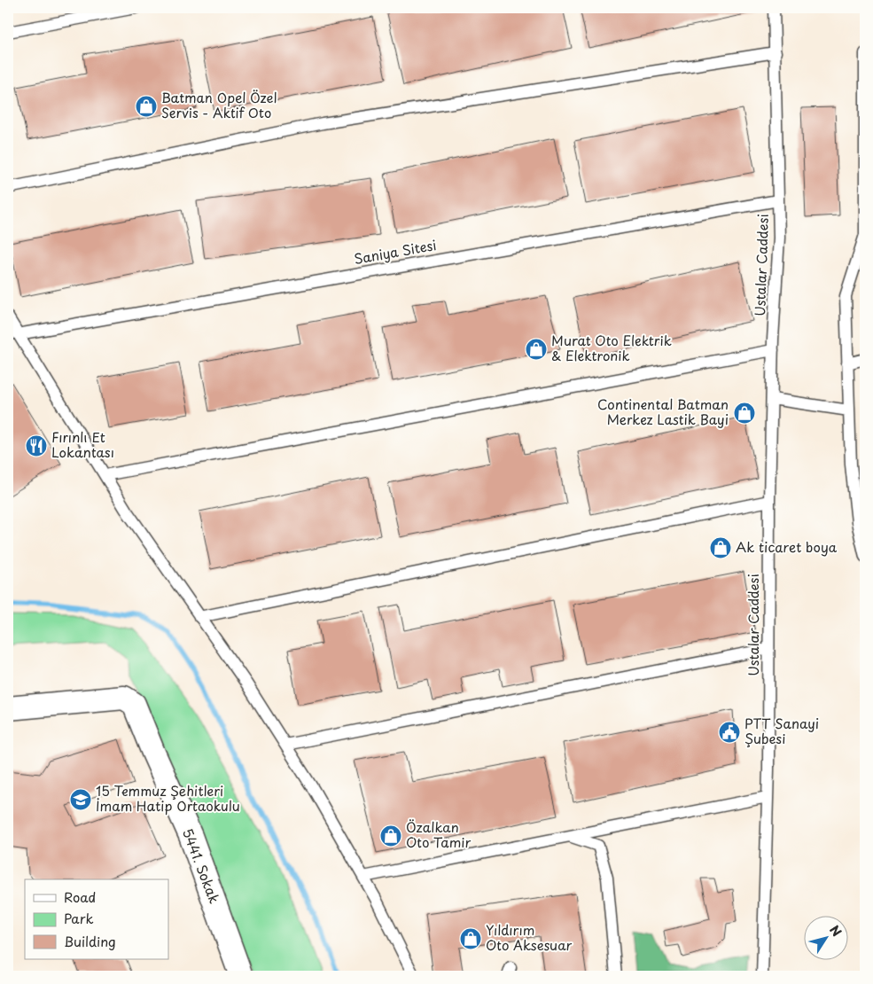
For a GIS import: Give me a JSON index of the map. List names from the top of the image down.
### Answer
{
  "streets": {
    "street": ["5441. Sokak"],
    "lane": ["Saniya Sitesi", "Ustalar Caddesi"]
  },
  "crossings": [
    ["Saniya Sitesi", "Ustalar Caddesi"]
  ],
  "places": {
    "shop": [
      "Batman Opel Özel Servis - Aktif Oto",
      "Murat Oto Elektrik & Elektronik",
      "Continental Batman Merkez Lastik Bayi",
      "Ak ticaret boya",
      "Özalkan Oto Tamir",
      "Yıldırım Oto Aksesuar"
    ],
    "restaurant": ["Fırınlı Et Lokantası"],
    "public building": ["PTT Sanayi Şubesi"],
    "school or university": ["15 Temmuz Şehitleri İmam Hatip Ortaokulu"]
  },
  "legend": ["Road", "Park", "Building"],
  "north": "top right"
}
